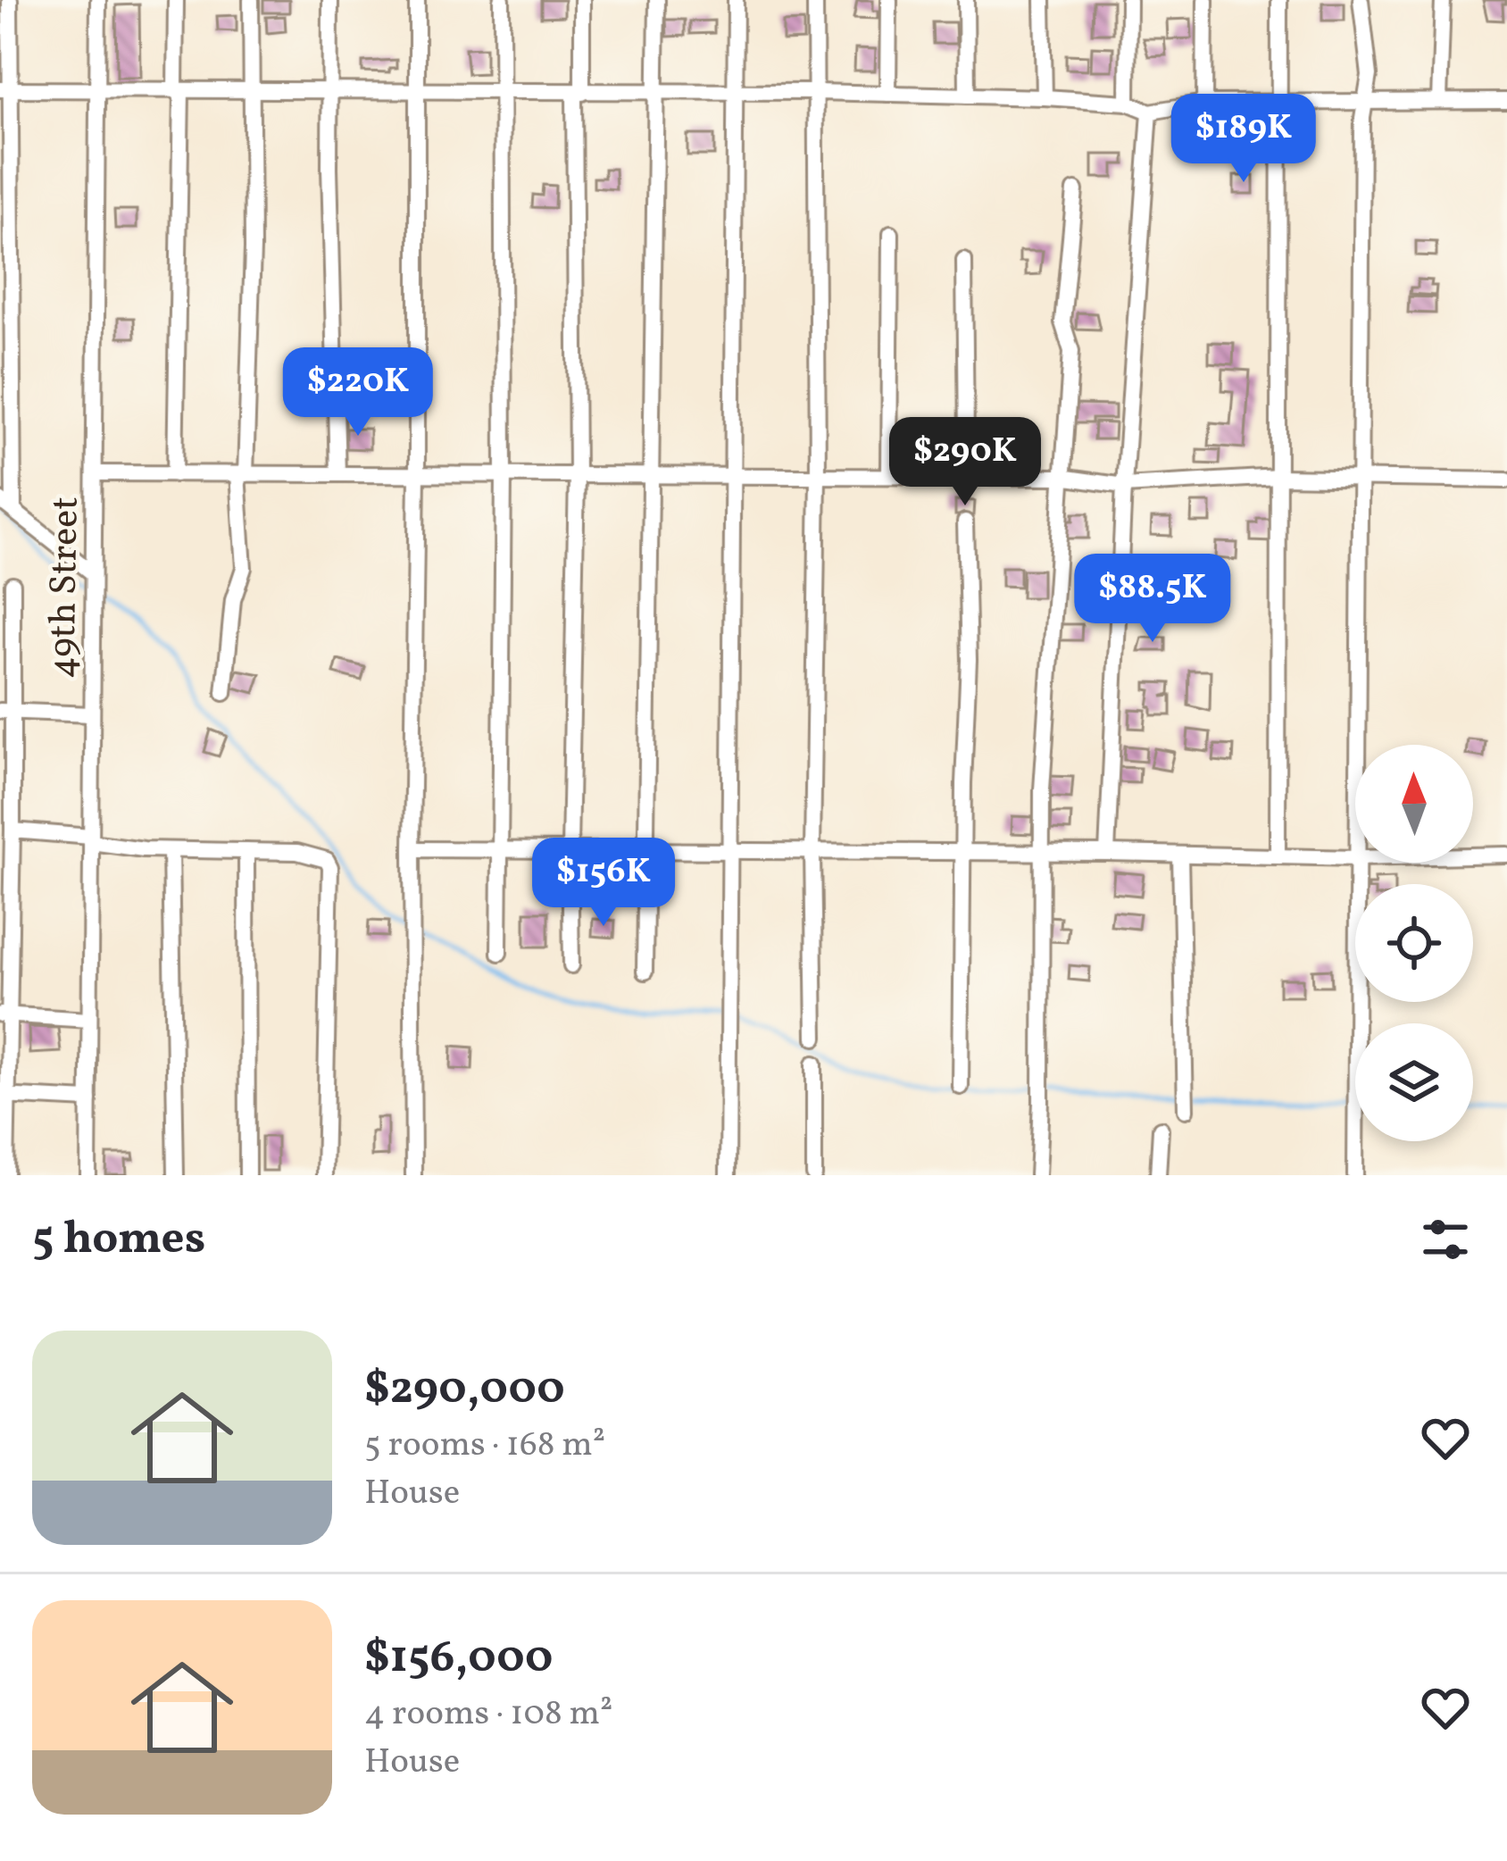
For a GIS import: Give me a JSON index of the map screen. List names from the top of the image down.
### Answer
{
  "streets": {
    "street": ["49th Street"]
  },
  "north": "top",
  "page": {
    "price": [
      "$189K",
      "$220K",
      "$290K",
      "$88.5K",
      "$156K"
    ],
    "heading": "5 homes",
    "list": [
      {
        "name": "$290,000",
        "note": "5 rooms · 168 m² · House"
      },
      {
        "name": "$156,000",
        "note": "4 rooms · 108 m² · House"
      }
    ]
  }
}
